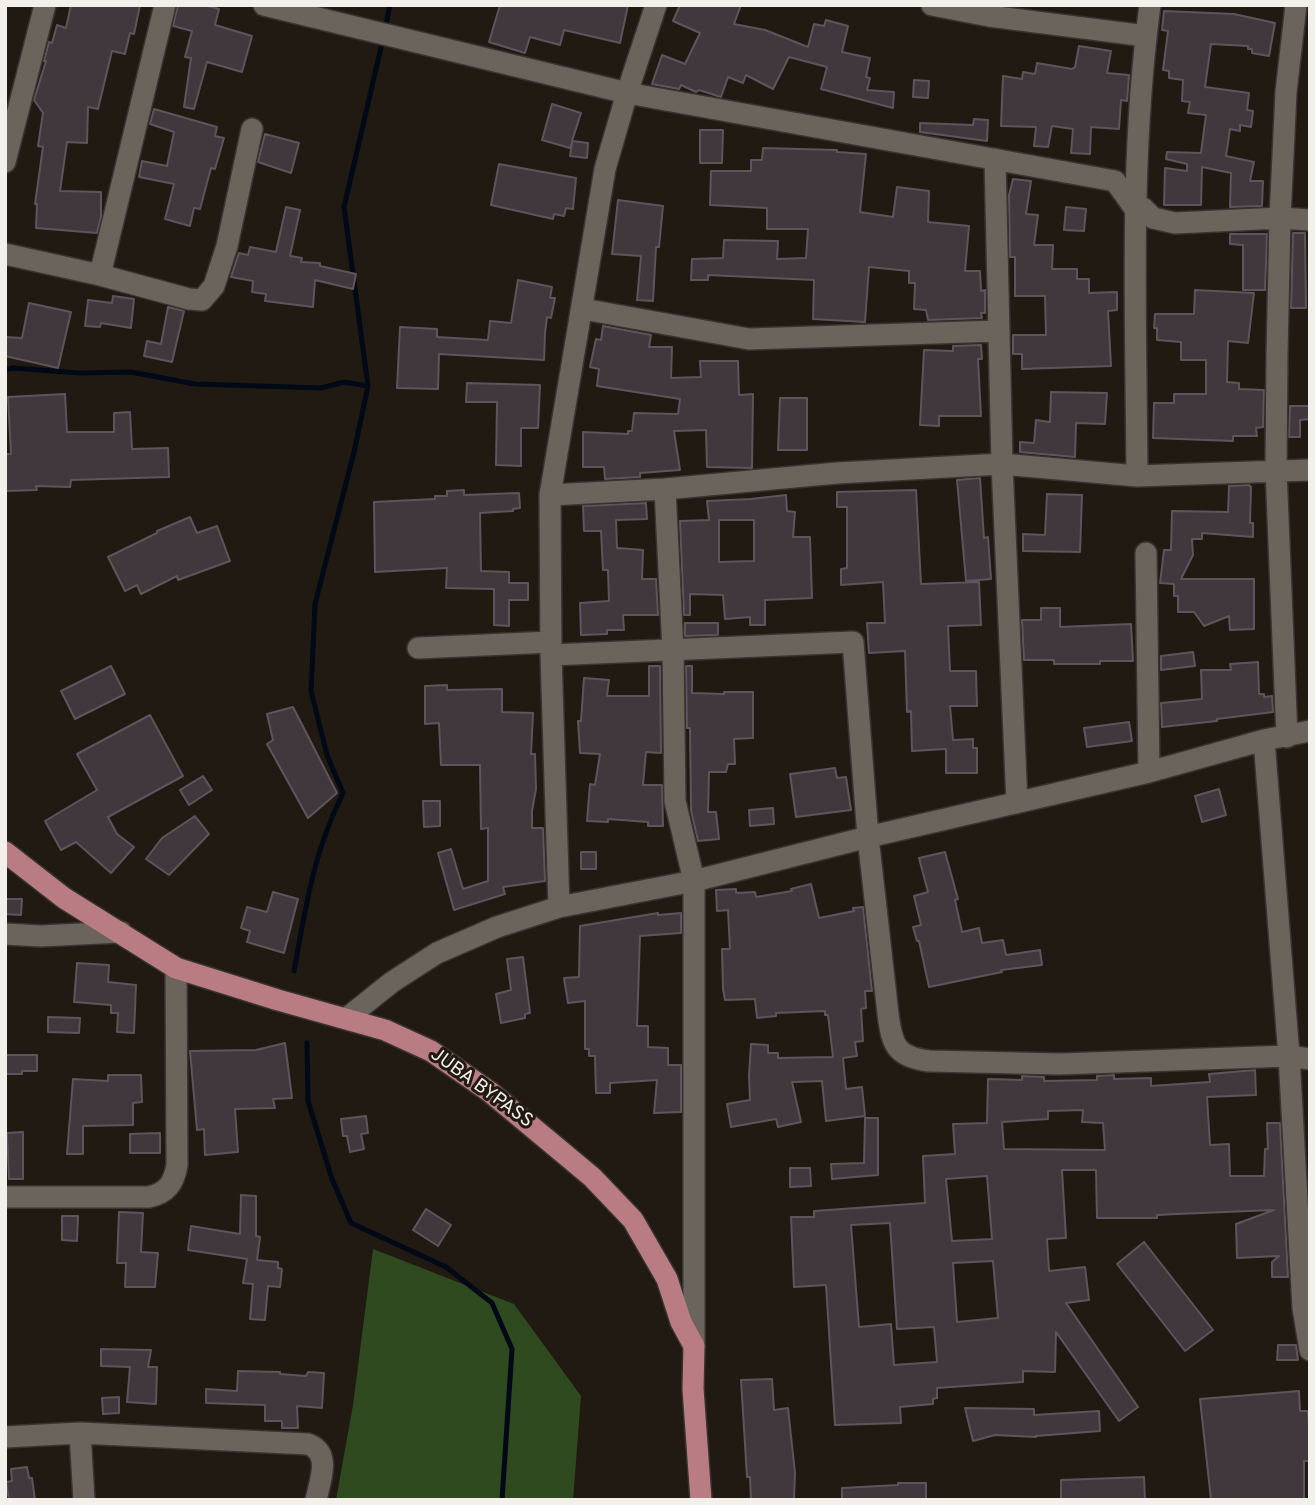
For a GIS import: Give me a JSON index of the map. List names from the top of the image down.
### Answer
{
  "streets": {
    "main road": ["JUBA BYPASS"]
  }
}
